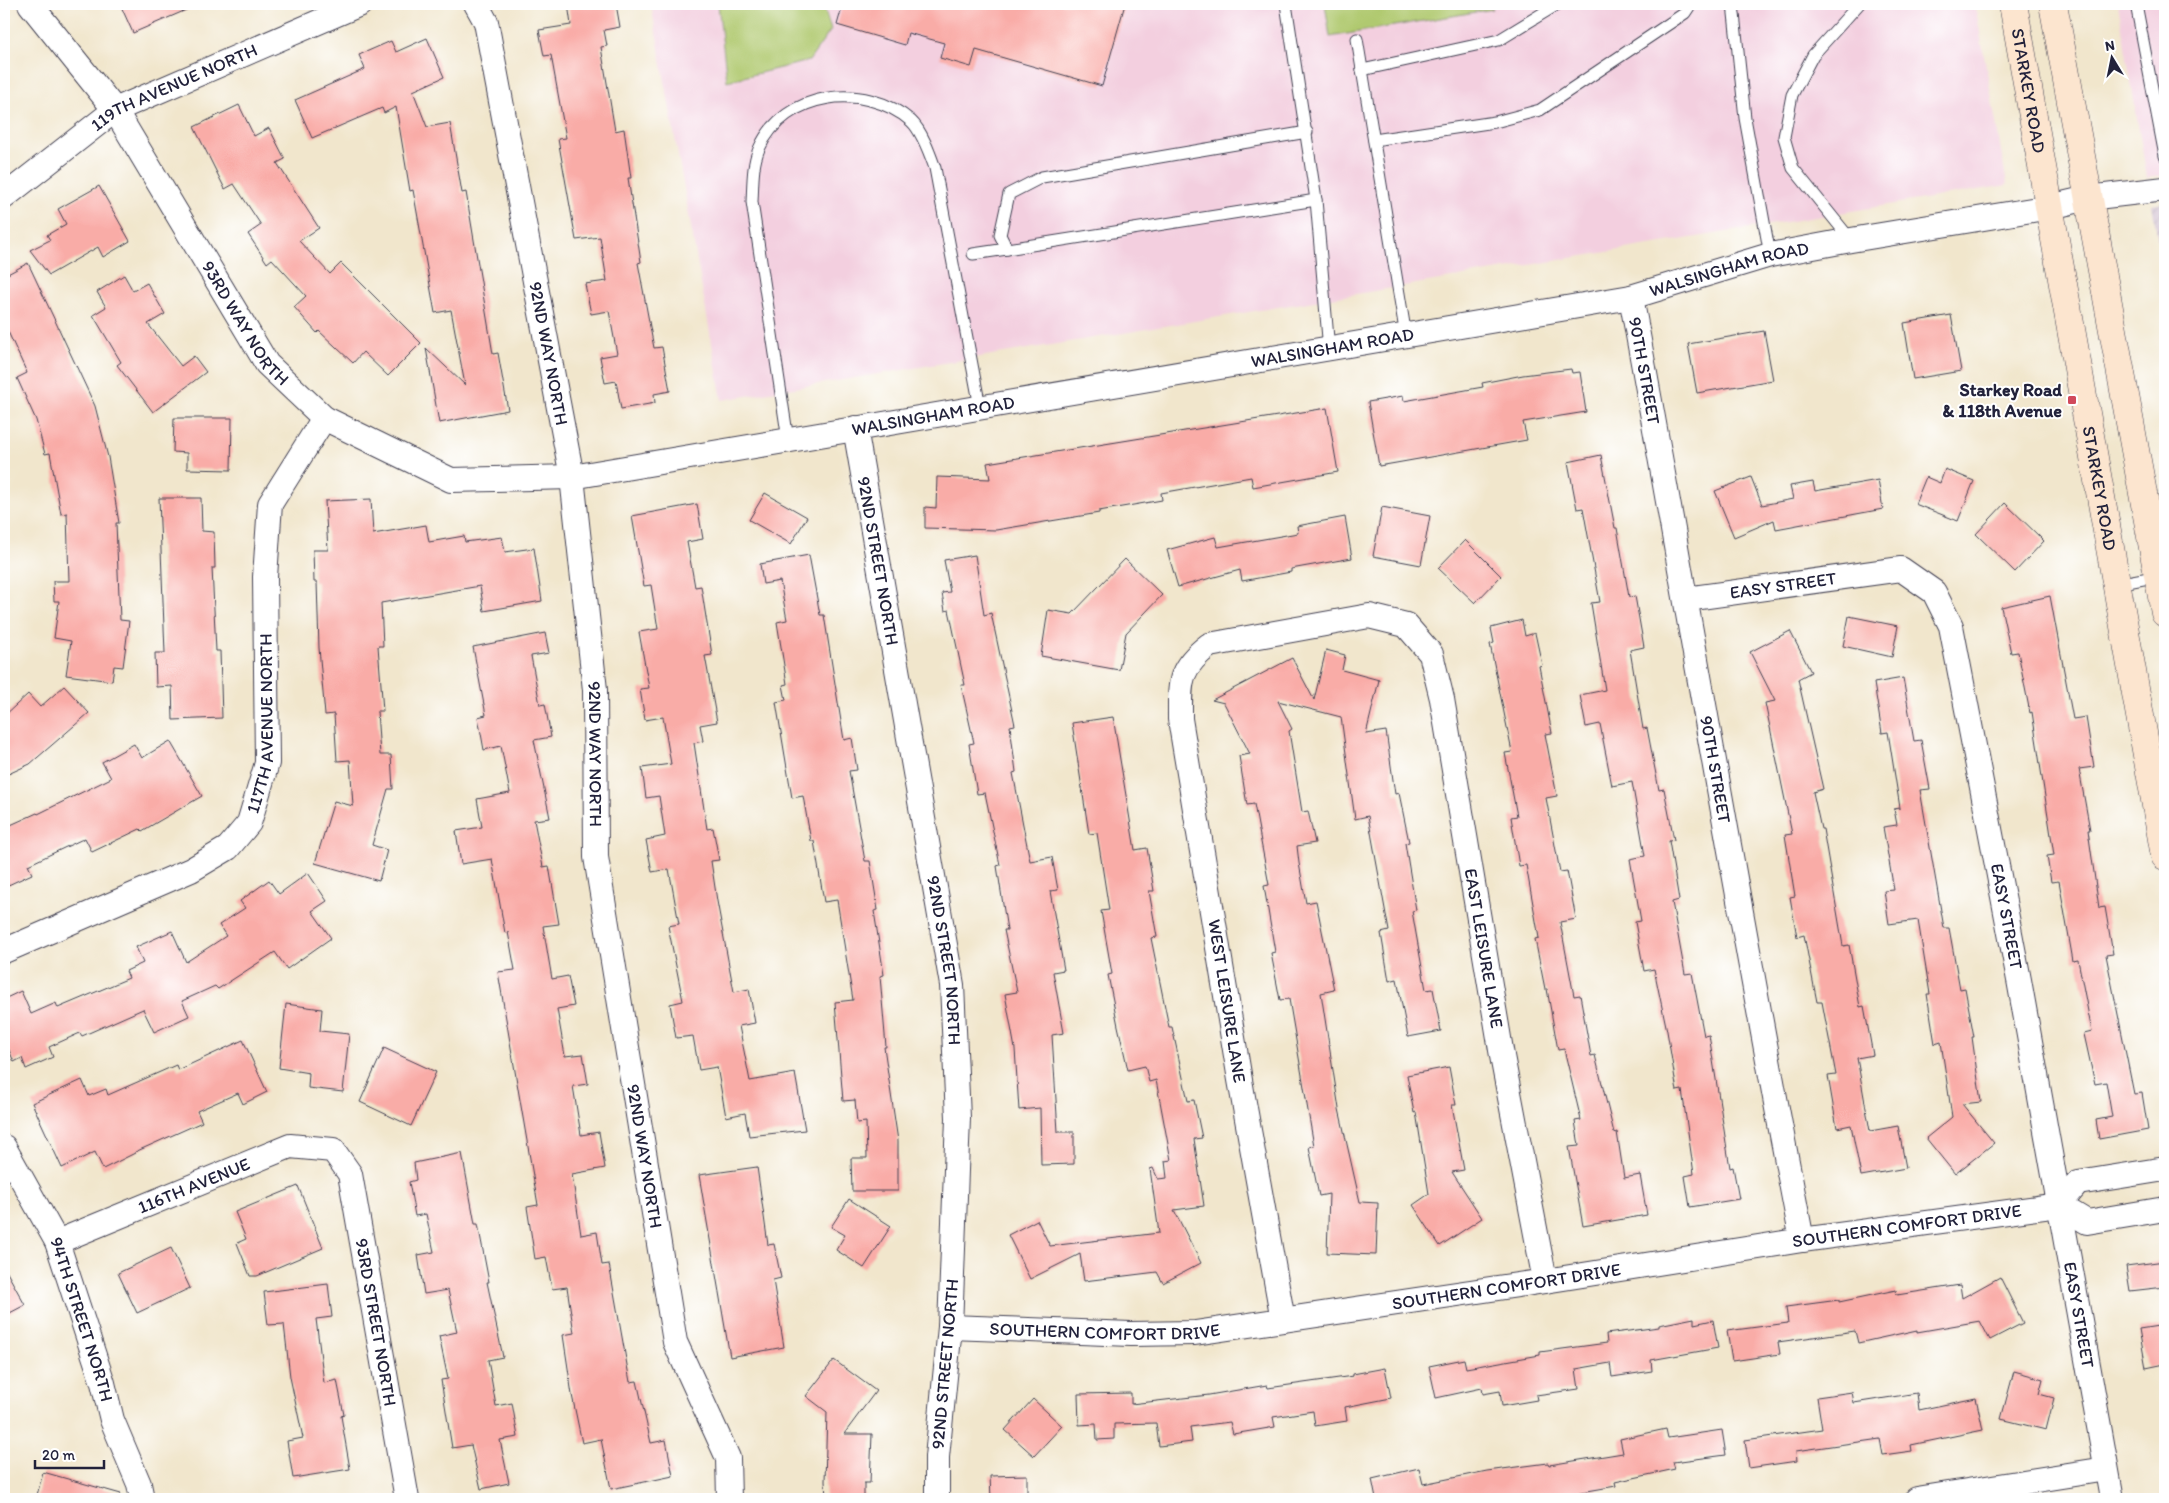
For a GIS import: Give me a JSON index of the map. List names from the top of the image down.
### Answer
{
  "streets": {
    "main road": ["STARKEY ROAD"],
    "street": [
      "119TH AVENUE NORTH",
      "WALSINGHAM ROAD",
      "93RD WAY NORTH",
      "92ND WAY NORTH",
      "90TH STREET",
      "92ND STREET NORTH",
      "EASY STREET",
      "117TH AVENUE NORTH",
      "EAST LEISURE LANE",
      "WEST LEISURE LANE",
      "116TH AVENUE",
      "SOUTHERN COMFORT DRIVE",
      "94TH STREET NORTH",
      "93RD STREET NORTH"
    ]
  },
  "crossings": [
    ["119TH AVENUE NORTH", "93RD WAY NORTH"],
    ["STARKEY ROAD", "WALSINGHAM ROAD"],
    ["WALSINGHAM ROAD", "93RD WAY NORTH"],
    ["WALSINGHAM ROAD", "92ND WAY NORTH"],
    ["WALSINGHAM ROAD", "90TH STREET"],
    ["WALSINGHAM ROAD", "92ND STREET NORTH"],
    ["93RD WAY NORTH", "92ND WAY NORTH"],
    ["93RD WAY NORTH", "117TH AVENUE NORTH"],
    ["90TH STREET", "EASY STREET"],
    ["90TH STREET", "SOUTHERN COMFORT DRIVE"],
    ["92ND STREET NORTH", "SOUTHERN COMFORT DRIVE"],
    ["EASY STREET", "SOUTHERN COMFORT DRIVE"],
    ["EAST LEISURE LANE", "WEST LEISURE LANE"],
    ["EAST LEISURE LANE", "SOUTHERN COMFORT DRIVE"],
    ["WEST LEISURE LANE", "SOUTHERN COMFORT DRIVE"],
    ["116TH AVENUE", "94TH STREET NORTH"],
    ["116TH AVENUE", "93RD STREET NORTH"]
  ],
  "places": {
    "transit": ["Starkey Road & 118th Avenue"]
  },
  "scale_bar": "20 m",
  "north": "top"
}
